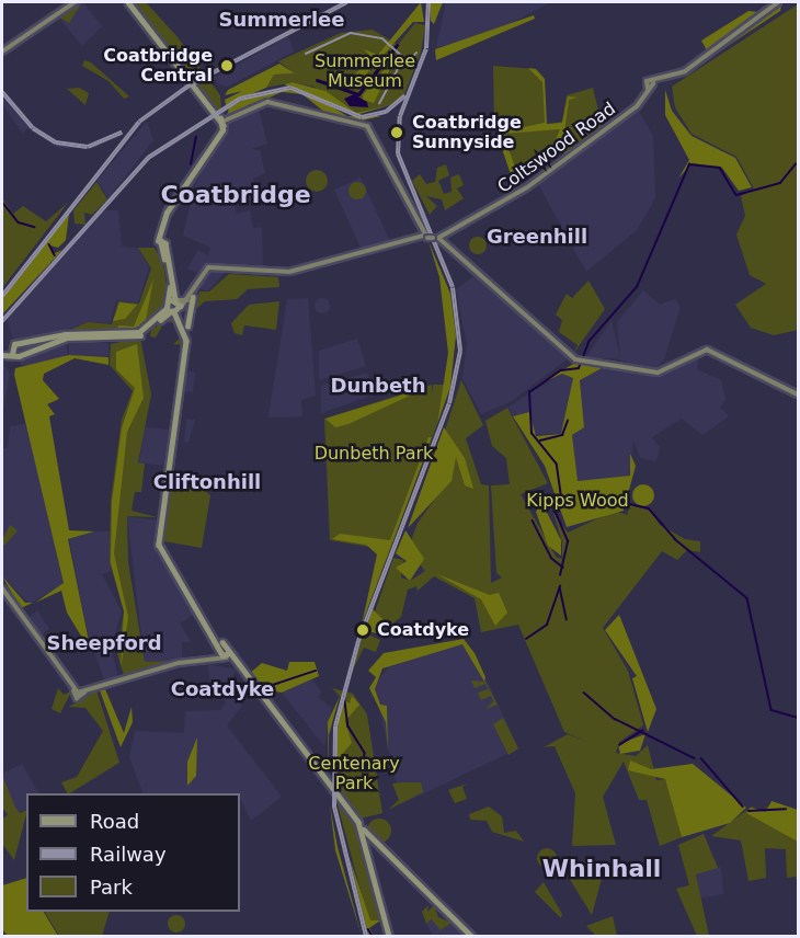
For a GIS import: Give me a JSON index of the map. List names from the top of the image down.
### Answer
{
  "streets": {
    "main road": ["Coltswood Road"]
  },
  "districts": [
    "Summerlee",
    "Coatbridge",
    "Greenhill",
    "Dunbeth",
    "Cliftonhill",
    "Sheepford",
    "Coatdyke",
    "Whinhall"
  ],
  "parks": [
    "Summerlee Museum",
    "Dunbeth Park",
    "Kipps Wood",
    "Centenary Park"
  ],
  "places": ["Coatbridge Central", "Coatbridge Sunnyside", "Coatdyke"],
  "legend": ["Road", "Railway", "Park"]
}
